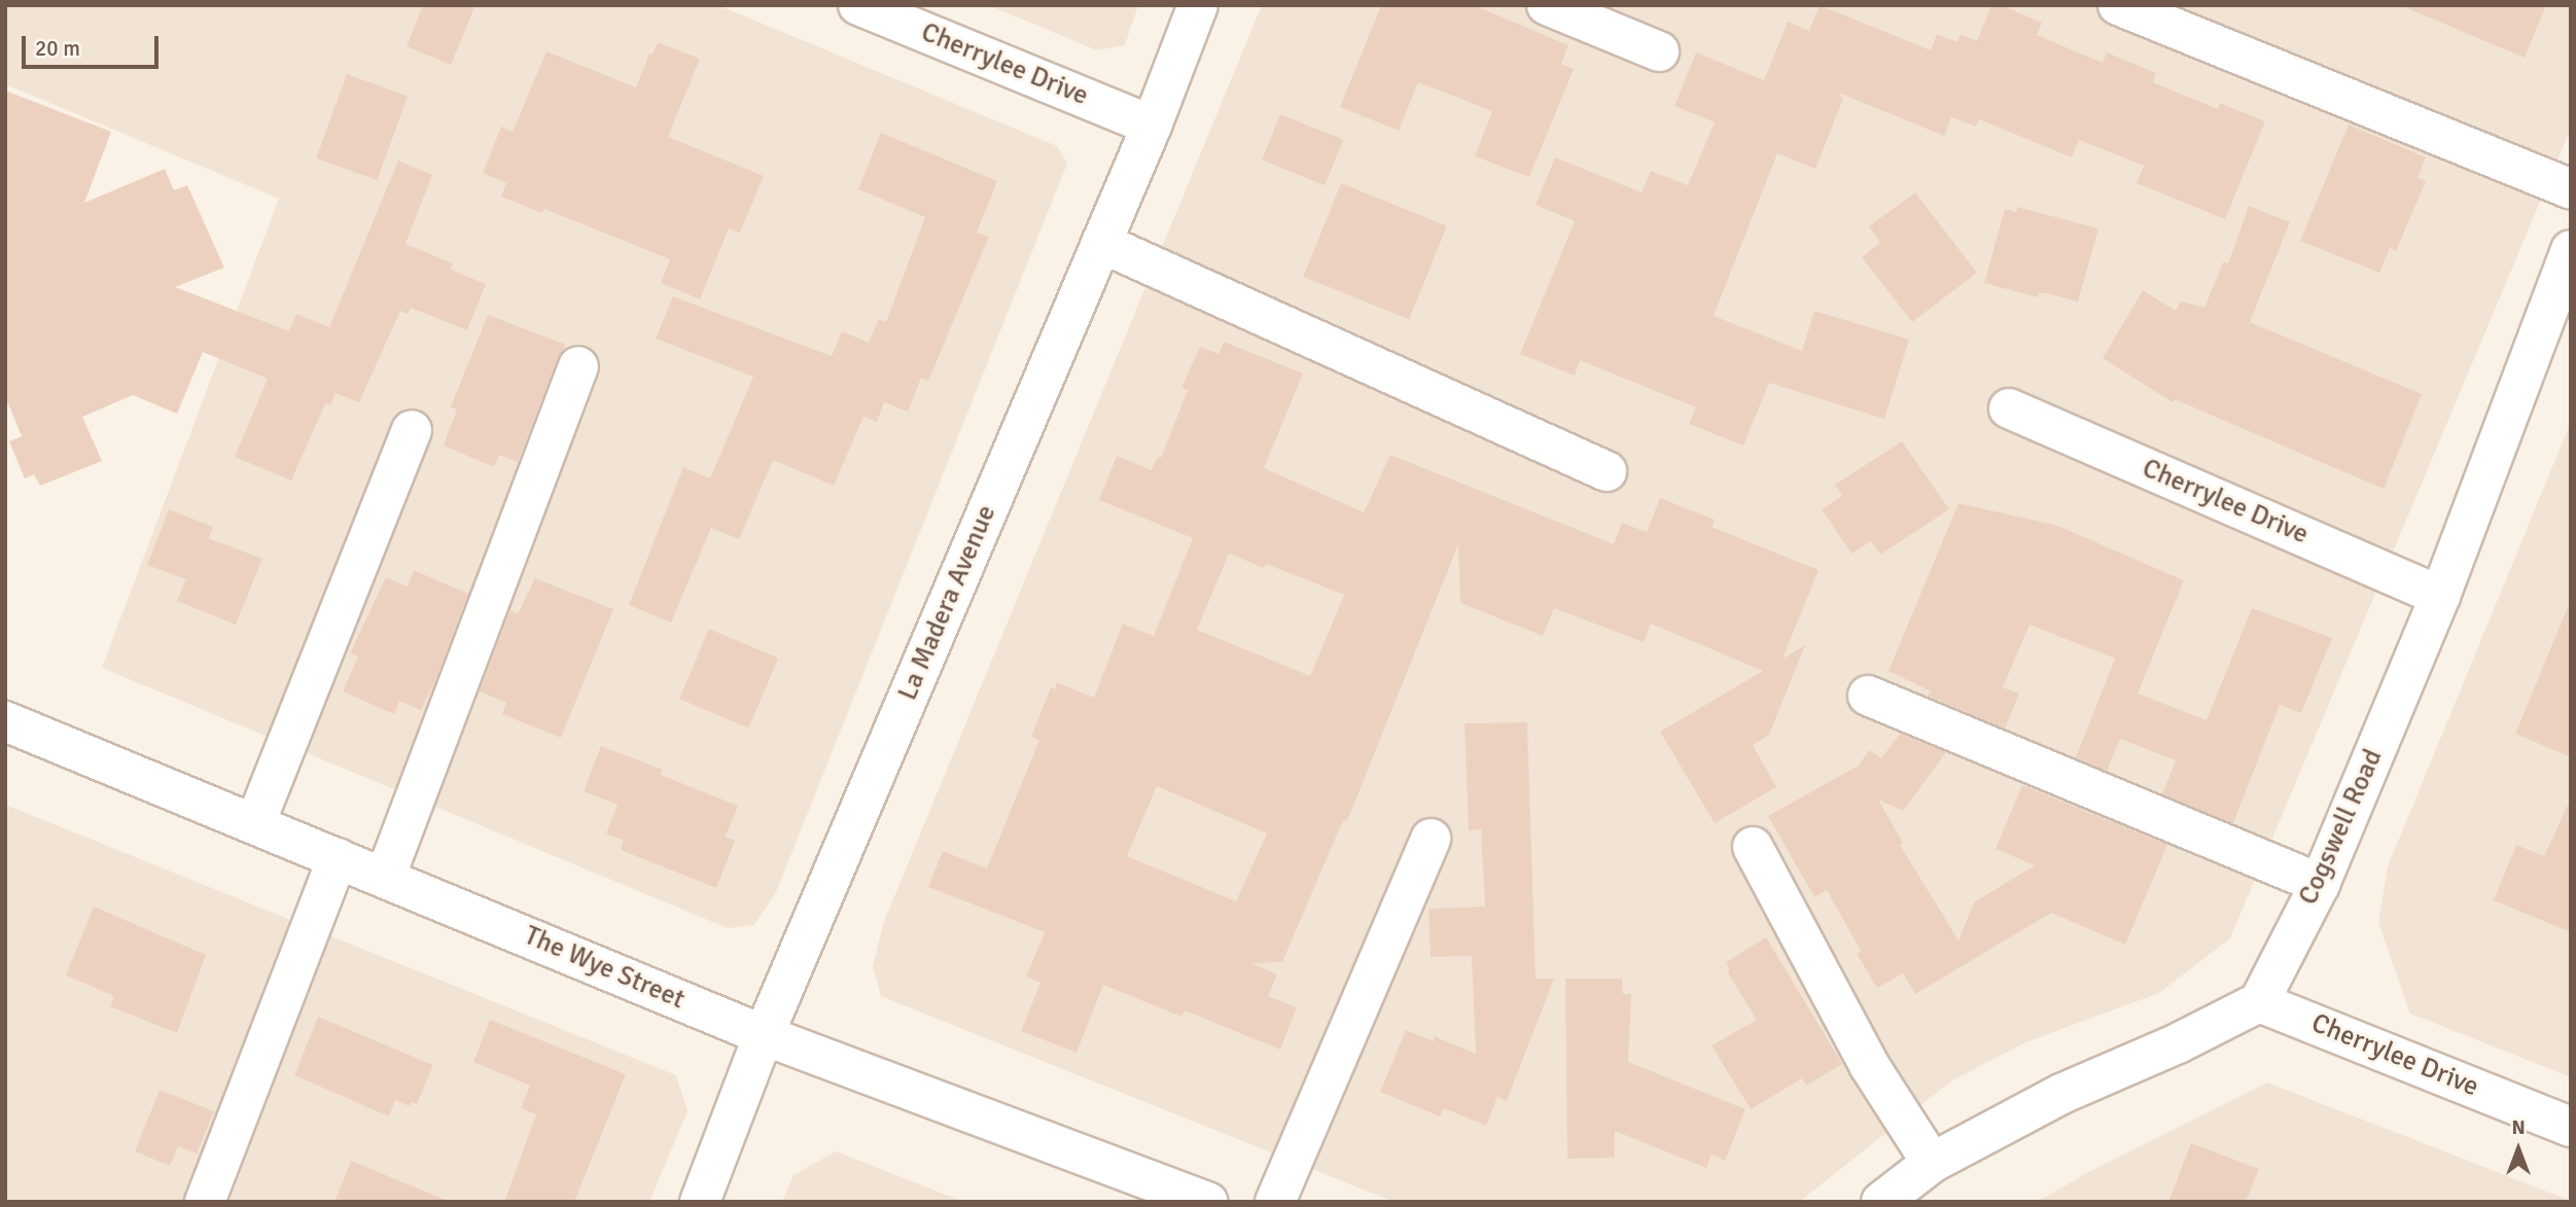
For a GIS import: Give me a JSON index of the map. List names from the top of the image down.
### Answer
{
  "streets": {
    "street": [
      "Cherrylee Drive",
      "La Madera Avenue",
      "Cogswell Road",
      "The Wye Street"
    ]
  },
  "crossings": [
    ["Cherrylee Drive", "La Madera Avenue"],
    ["Cherrylee Drive", "Cogswell Road"],
    ["La Madera Avenue", "The Wye Street"]
  ],
  "scale_bar": "20 m",
  "north": "top"
}
